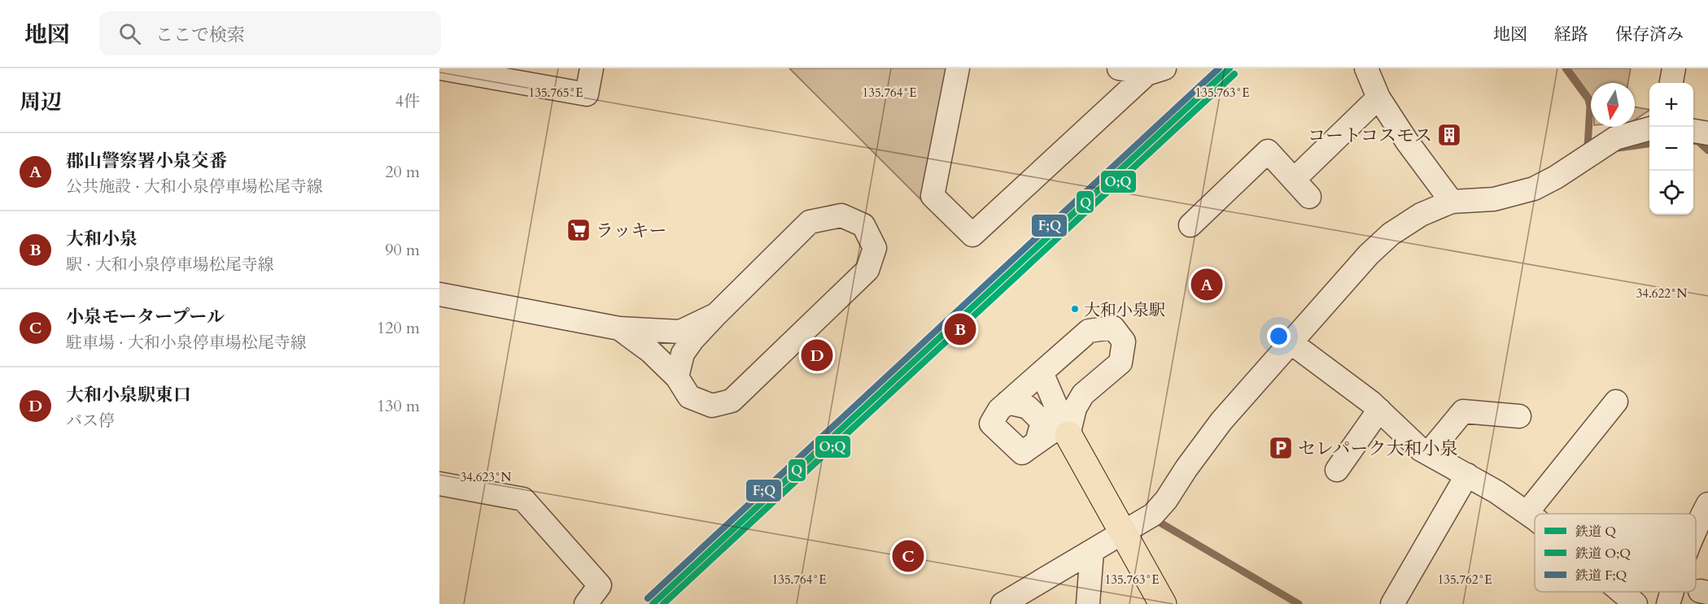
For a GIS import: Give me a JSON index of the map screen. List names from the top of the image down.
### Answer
{
  "places": {
    "building": ["コートコスモス"],
    "supermarket": ["ラッキー"],
    "other": ["大和小泉駅"],
    "parking": ["セレパーク大和小泉"]
  },
  "lines": ["rail line Q", "rail line F;Q", "rail line O;Q"],
  "legend": ["鉄道 Q", "鉄道 O;Q", "鉄道 F;Q"],
  "north": "bottom",
  "page": {
    "header": "地図",
    "search": "ここで検索",
    "nav": ["地図", "経路", "保存済み"],
    "heading": ["周辺", "4件"],
    "map_buttons": ["+", "−"],
    "list": [
      {
        "mark": "A",
        "name": "郡山警察署小泉交番",
        "note": "公共施設 · 大和小泉停車場松尾寺線",
        "value": "20 m"
      },
      {
        "mark": "B",
        "name": "大和小泉",
        "note": "駅 · 大和小泉停車場松尾寺線",
        "value": "90 m"
      },
      {
        "mark": "C",
        "name": "小泉モータープール",
        "note": "駐車場 · 大和小泉停車場松尾寺線",
        "value": "120 m"
      },
      {
        "mark": "D",
        "name": "大和小泉駅東口",
        "note": "バス停",
        "value": "130 m"
      }
    ],
    "pins": [
      "A",
      "B",
      "D",
      "C"
    ]
  },
  "coordinates": [
    "135.765°E",
    "135.764°E",
    "135.763°E",
    "34.622°N",
    "34.623°N",
    "135.762°E"
  ]
}
